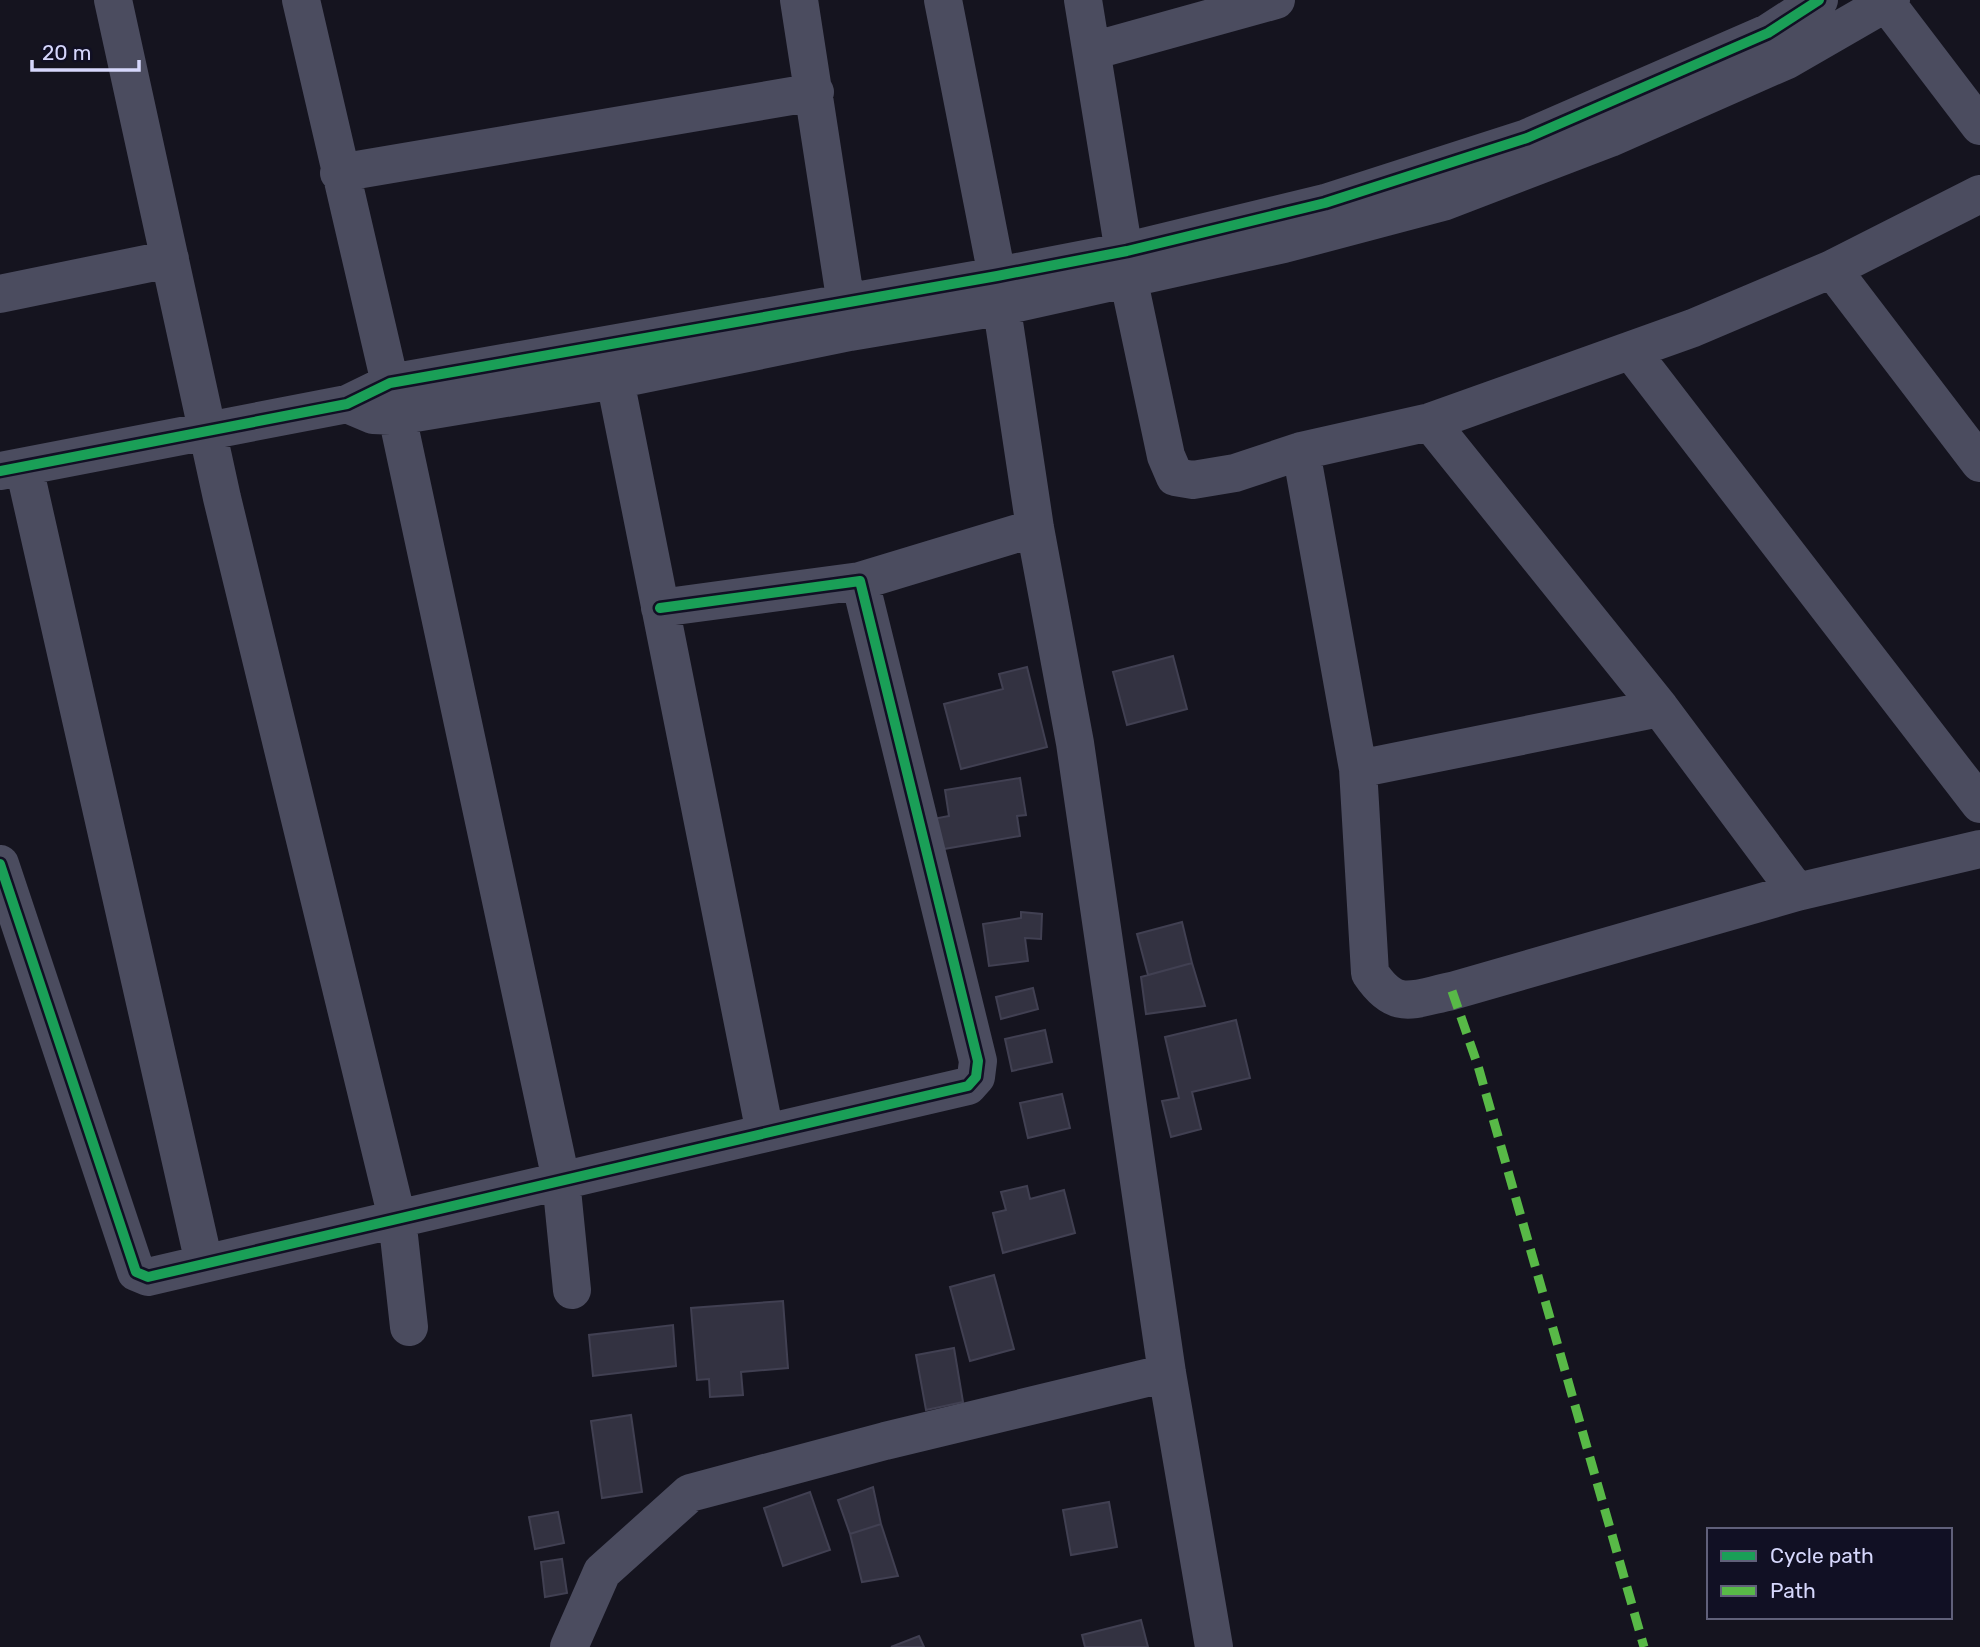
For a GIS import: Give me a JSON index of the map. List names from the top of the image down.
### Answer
{
  "legend": ["Cycle path", "Path"],
  "scale_bar": "20 m"
}
